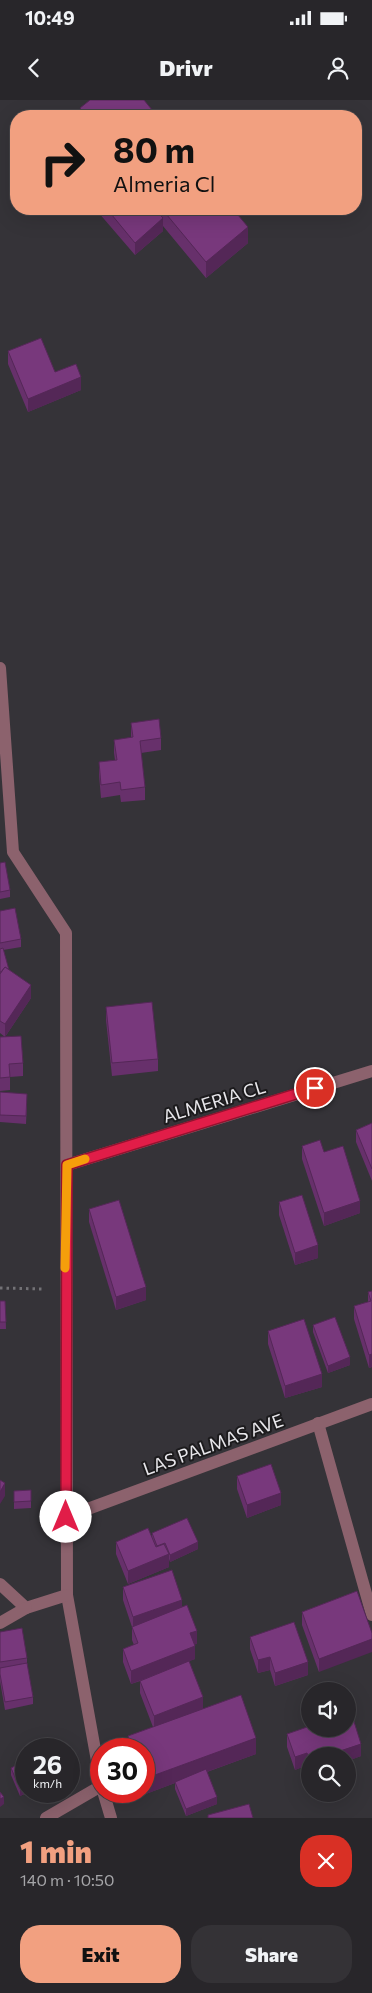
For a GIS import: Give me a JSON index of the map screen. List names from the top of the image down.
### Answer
{
  "streets": {
    "street": ["ALMERIA CL", "LAS PALMAS AVE"]
  },
  "page": {
    "status": "10:49",
    "header": "Drivr",
    "turn": ["80 m", "Almeria Cl"],
    "speed": "26 km/h",
    "limit": "30",
    "heading": ["1 min", "140 m · 10:50"],
    "buttons": ["Exit", "Share"]
  }
}
